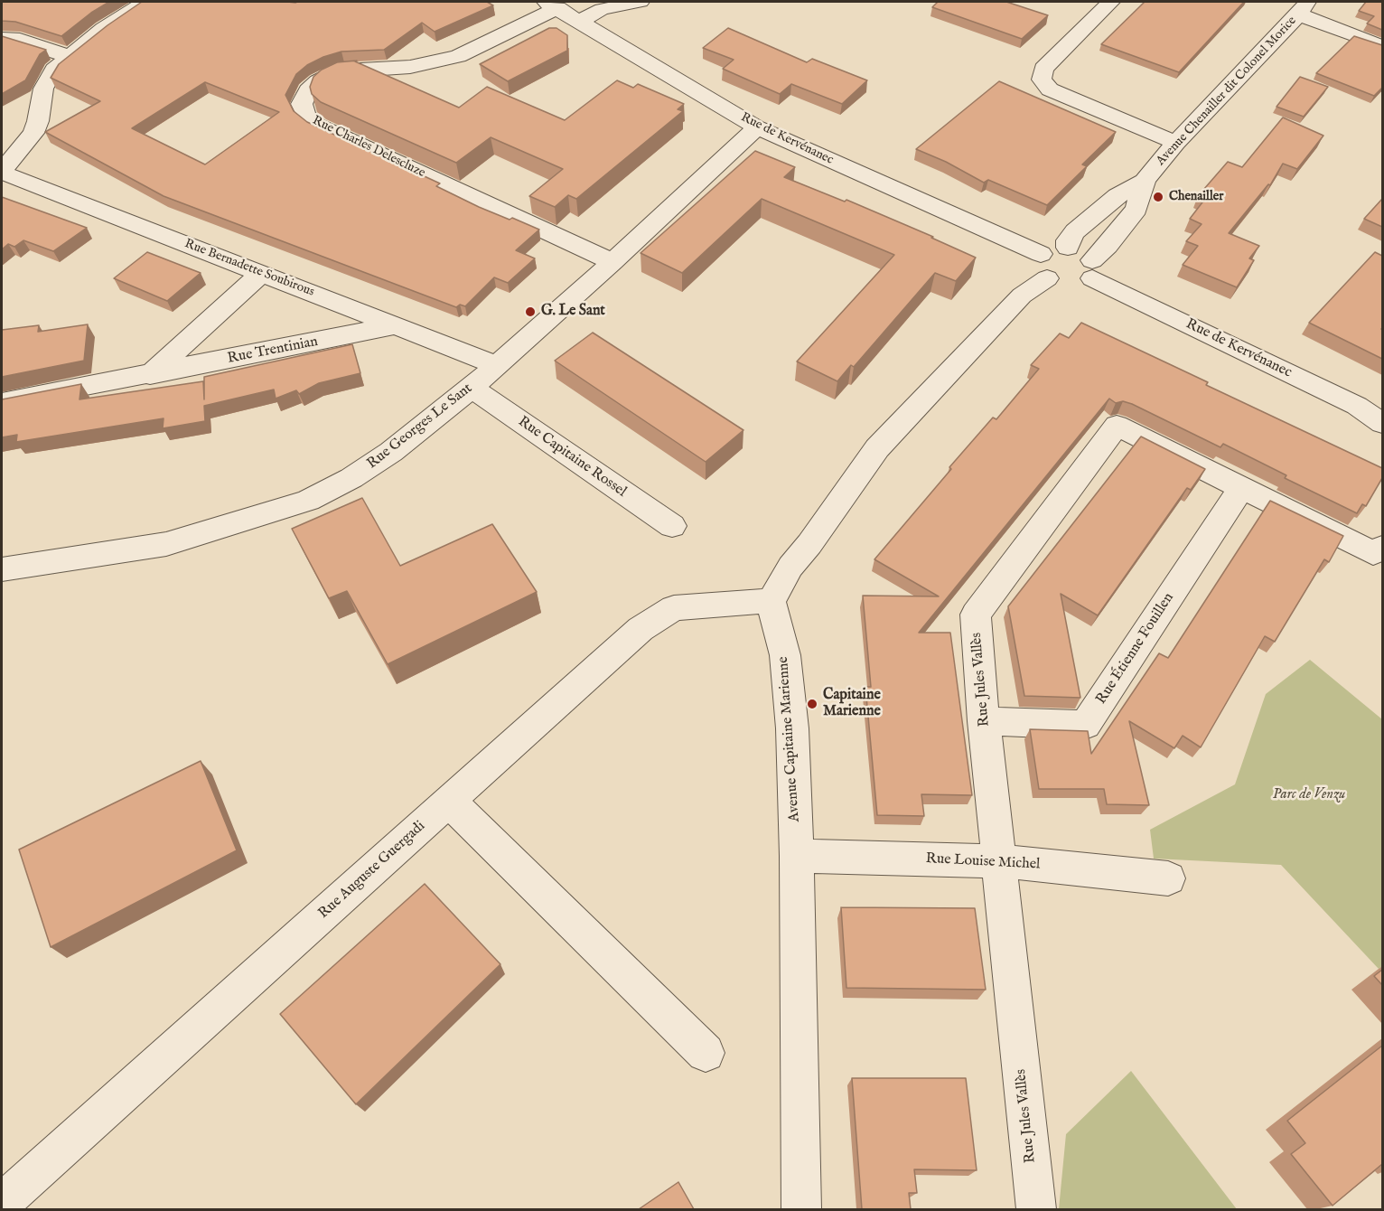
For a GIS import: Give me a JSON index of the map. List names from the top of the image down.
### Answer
{
  "streets": {
    "street": [
      "Avenue Chenailler dit Colonel Morice",
      "Rue de Kervénanec",
      "Rue Charles Delescluze",
      "Rue Bernadette Soubirous",
      "Rue Trentinian",
      "Rue Georges Le Sant",
      "Rue Capitaine Rossel",
      "Rue Étienne Fouillen",
      "Rue Jules Vallès",
      "Avenue Capitaine Marienne",
      "Rue Louise Michel",
      "Rue Auguste Guergadi"
    ]
  },
  "crossings": [
    ["Avenue Chenailler dit Colonel Morice", "Rue de Kervénanec"],
    ["Rue de Kervénanec", "Rue Charles Delescluze"],
    ["Rue de Kervénanec", "Rue Georges Le Sant"],
    ["Rue Charles Delescluze", "Rue Georges Le Sant"],
    ["Rue Bernadette Soubirous", "Rue Trentinian"],
    ["Rue Bernadette Soubirous", "Rue Georges Le Sant"],
    ["Rue Georges Le Sant", "Rue Capitaine Rossel"],
    ["Rue Étienne Fouillen", "Rue Jules Vallès"],
    ["Rue Jules Vallès", "Rue Louise Michel"],
    ["Avenue Capitaine Marienne", "Rue Louise Michel"],
    ["Avenue Capitaine Marienne", "Rue Auguste Guergadi"]
  ],
  "parks": ["Parc de Venzu"],
  "places": ["Chenailler", "G. Le Sant", "Capitaine Marienne"]
}
